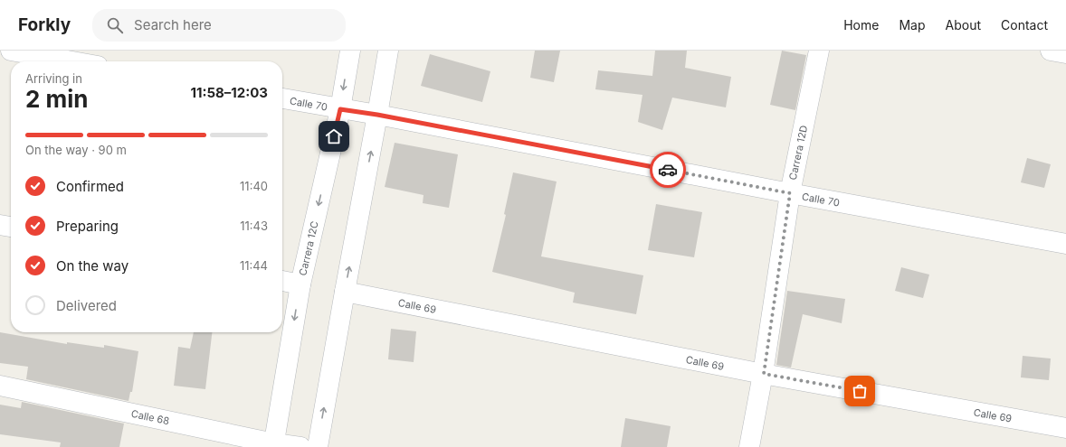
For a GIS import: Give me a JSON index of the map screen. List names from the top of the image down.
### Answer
{
  "streets": {
    "street": [
      "Calle 70",
      "Carrera 12D",
      "Carrera 12C",
      "Calle 69",
      "Calle 68"
    ]
  },
  "crossings": [
    ["Calle 70", "Carrera 12D"],
    ["Calle 70", "Carrera 12C"],
    ["Carrera 12D", "Calle 69"],
    ["Carrera 12C", "Calle 68"]
  ],
  "page": {
    "header": "Forkly",
    "search": "Search here",
    "nav": [
      "Home",
      "Map",
      "About",
      "Contact"
    ],
    "heading": ["2 min", "Arriving in", "11:58–12:03"],
    "bar": "On the way · 90 m",
    "list": [
      ["Confirmed", "11:40"],
      ["Preparing", "11:43"],
      ["On the way", "11:44"],
      "Delivered"
    ]
  }
}
